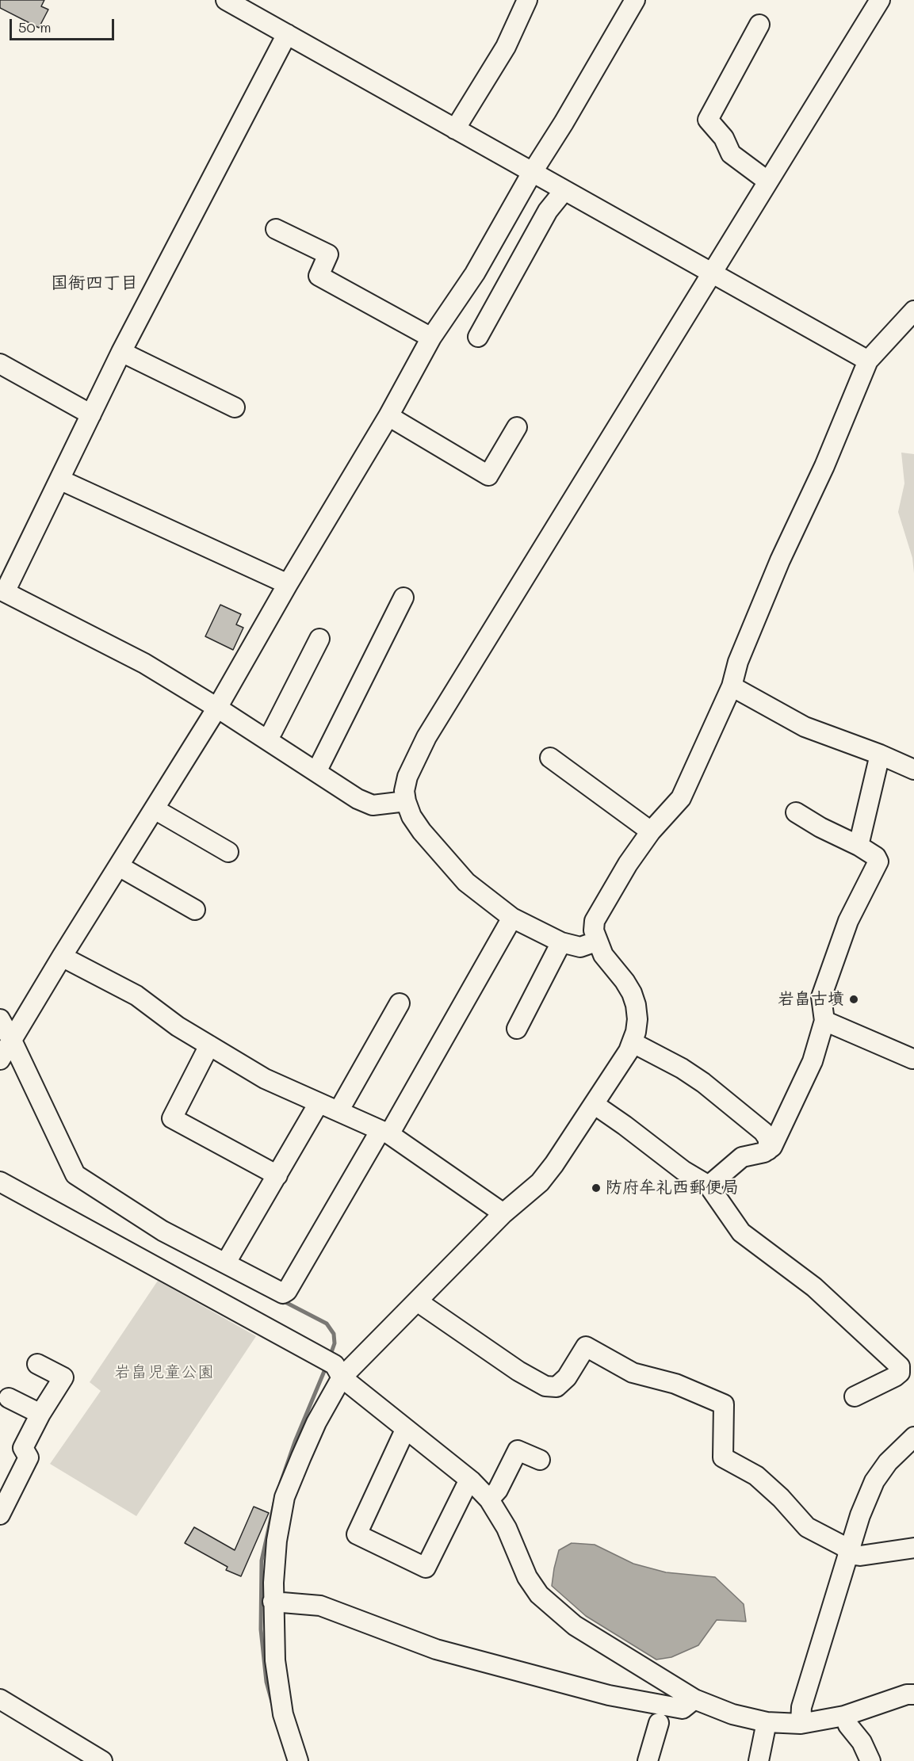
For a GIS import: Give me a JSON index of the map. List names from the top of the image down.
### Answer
{
  "districts": ["国衙四丁目"],
  "parks": ["岩畠児童公園"],
  "places": ["岩畠古墳", "防府牟礼西郵便局"],
  "scale_bar": "50 m"
}
